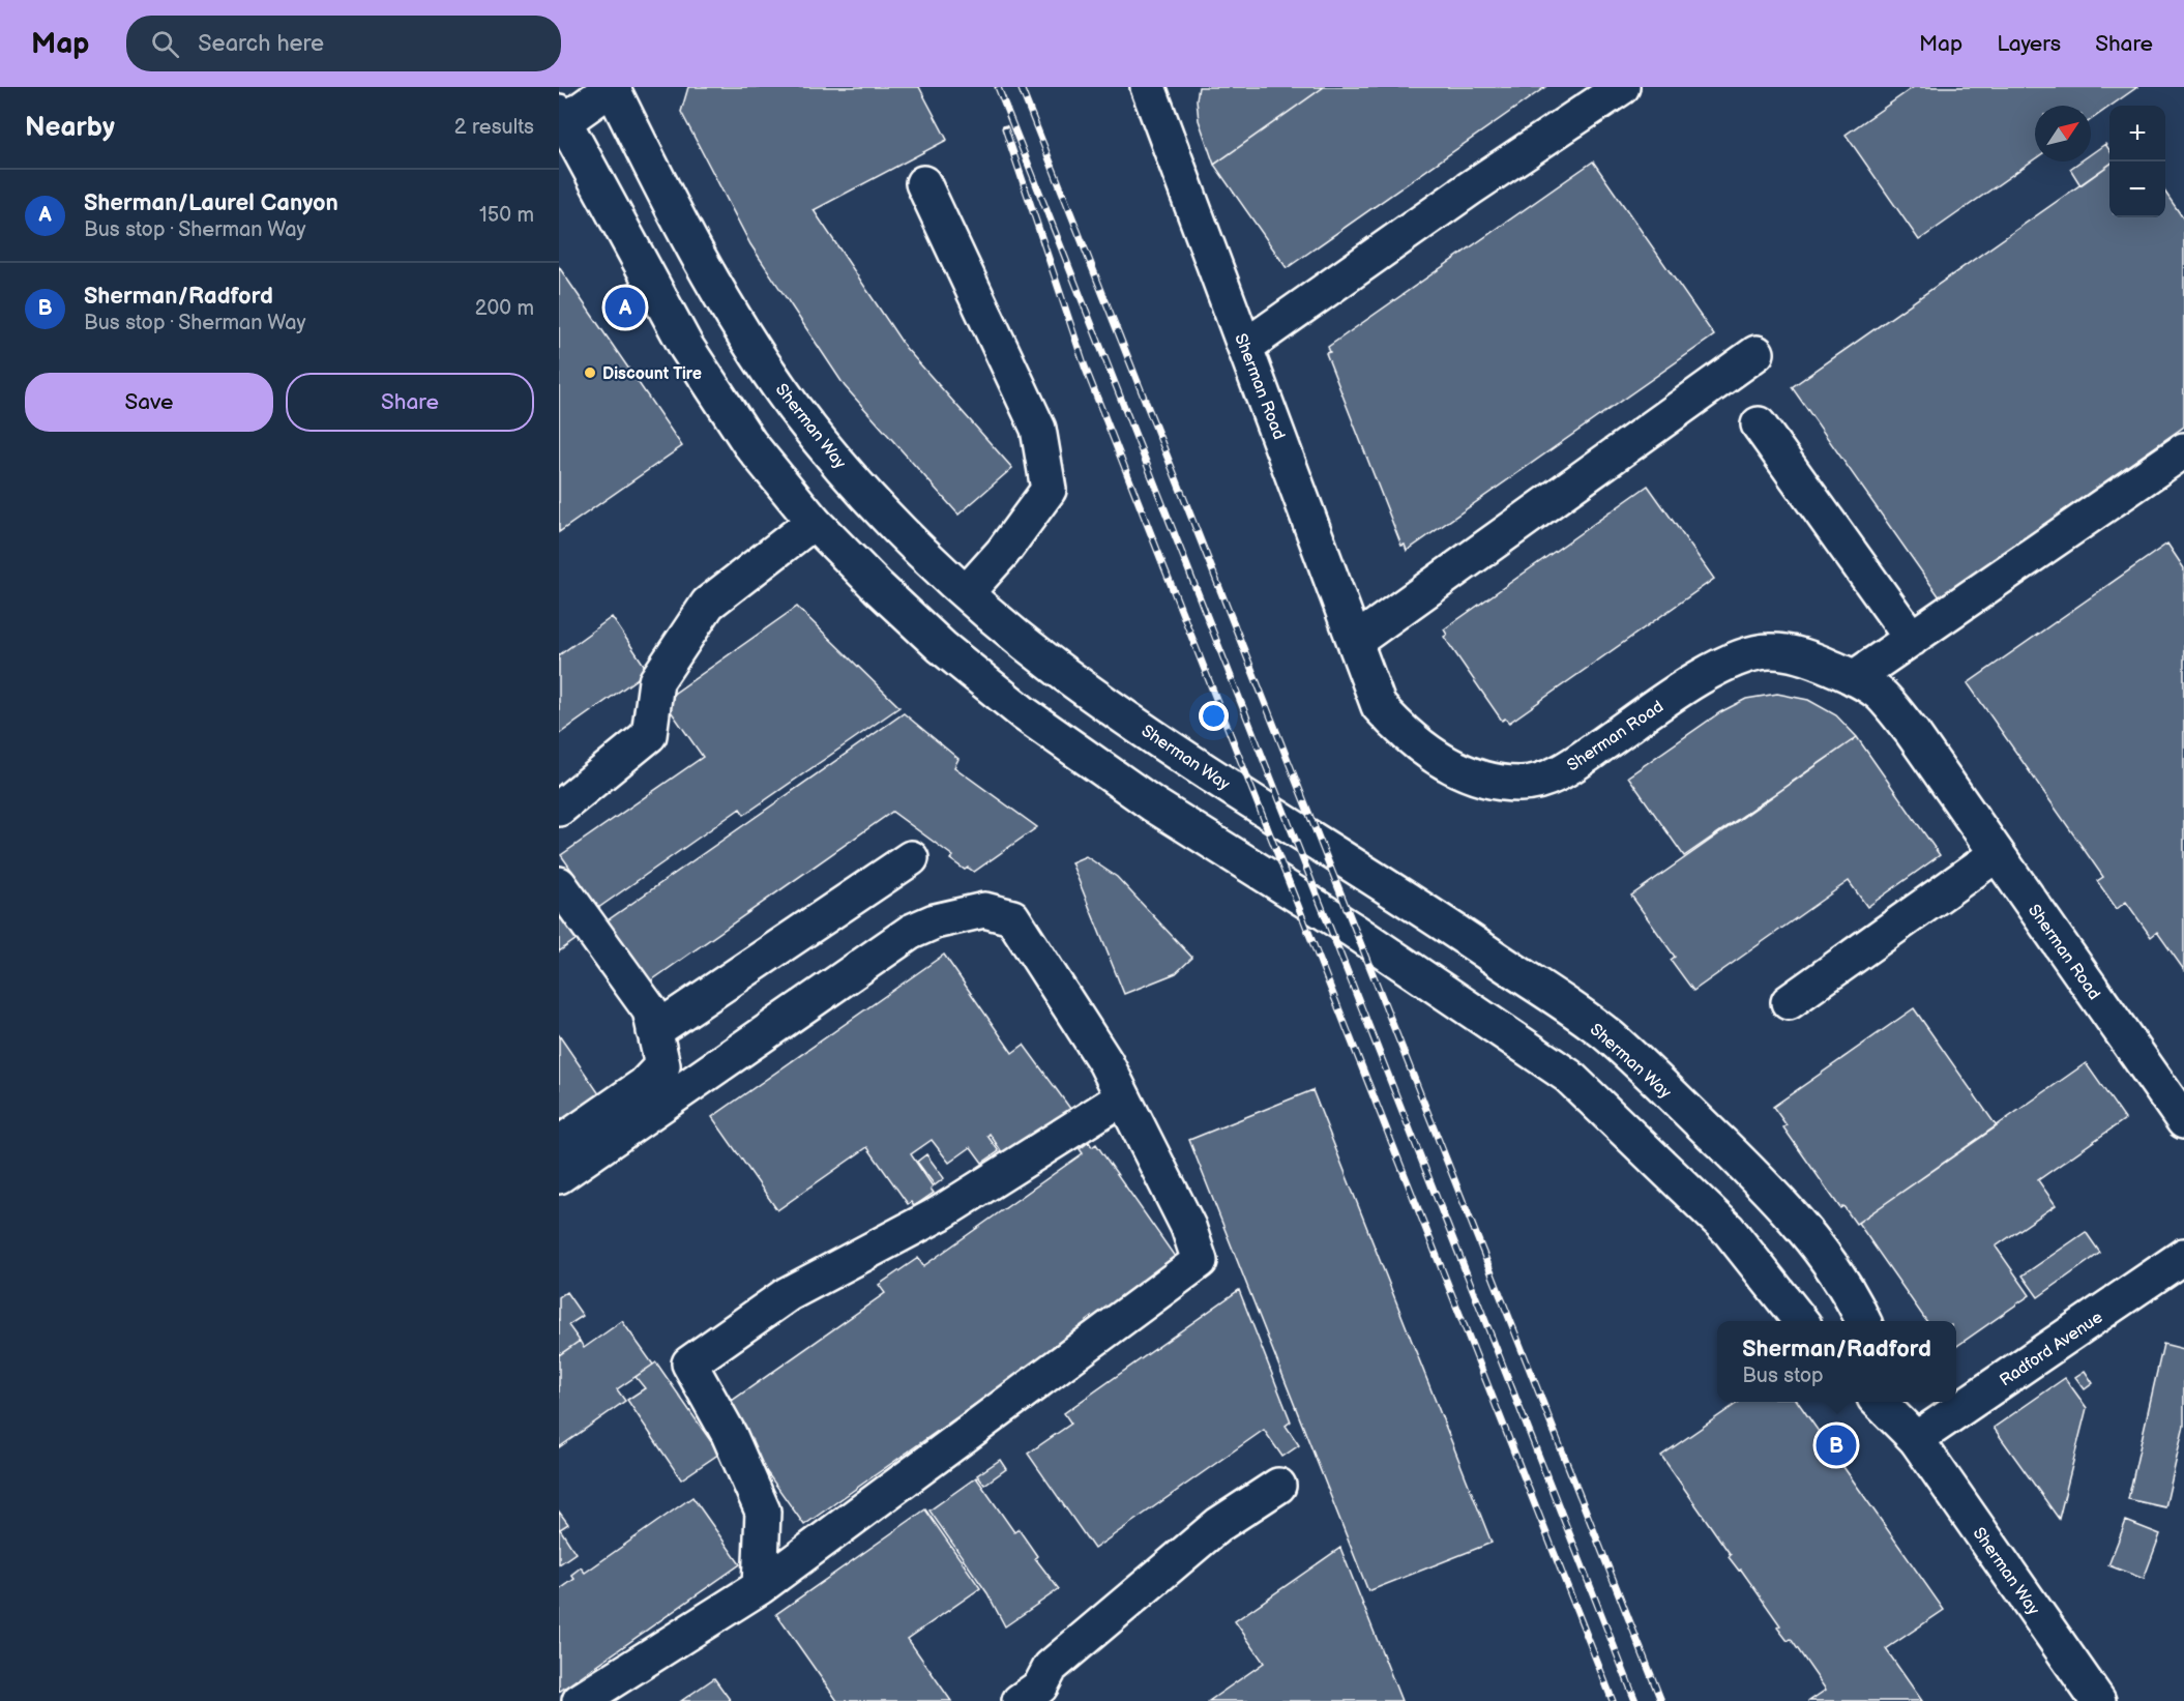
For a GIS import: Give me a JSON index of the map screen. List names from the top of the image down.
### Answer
{
  "streets": {
    "main road": ["Sherman Road", "Sherman Way", "Radford Avenue"]
  },
  "crossings": [
    ["Sherman Way", "Radford Avenue"]
  ],
  "places": ["Discount Tire"],
  "north": "top right",
  "page": {
    "header": "Map",
    "search": "Search here",
    "nav": ["Map", "Layers", "Share"],
    "heading": ["Nearby", "2 results"],
    "map_buttons": ["+", "−"],
    "list": [
      {
        "mark": "A",
        "name": "Sherman/Laurel Canyon",
        "note": "Bus stop · Sherman Way",
        "value": "150 m"
      },
      {
        "mark": "B",
        "name": "Sherman/Radford",
        "note": "Bus stop · Sherman Way",
        "value": "200 m"
      }
    ],
    "pins": ["A", "B"],
    "buttons": ["Save", "Share"],
    "popup": ["Sherman/Radford", "Bus stop"]
  }
}
